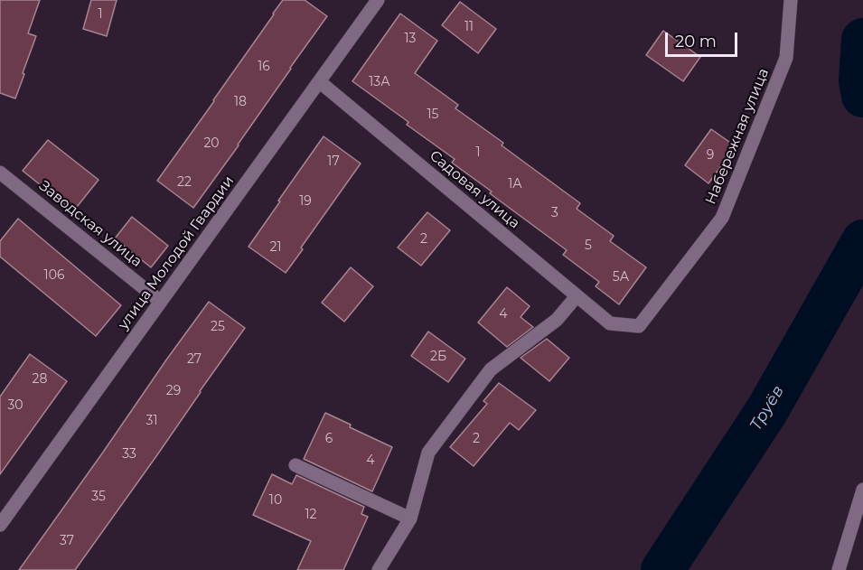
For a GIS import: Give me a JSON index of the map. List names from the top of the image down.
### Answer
{
  "streets": {
    "street": [
      "Набережная улица",
      "Садовая улица",
      "Заводская улица",
      "улица Молодой Гвардии"
    ]
  },
  "crossings": [
    ["Набережная улица", "Садовая улица"],
    ["Садовая улица", "улица Молодой Гвардии"],
    ["Заводская улица", "улица Молодой Гвардии"]
  ],
  "water": ["Труёв"],
  "house_numbers": [
    "1",
    "11",
    "13",
    "16",
    "13А",
    "18",
    "15",
    "20",
    "1",
    "9",
    "17",
    "22",
    "1А",
    "19",
    "3",
    "2",
    "5",
    "21",
    "106",
    "5А",
    "4",
    "25",
    "2Б",
    "27",
    "28",
    "29",
    "30",
    "31",
    "6",
    "2",
    "33",
    "4",
    "35",
    "10",
    "12",
    "37"
  ],
  "scale_bar": "20 m"
}
